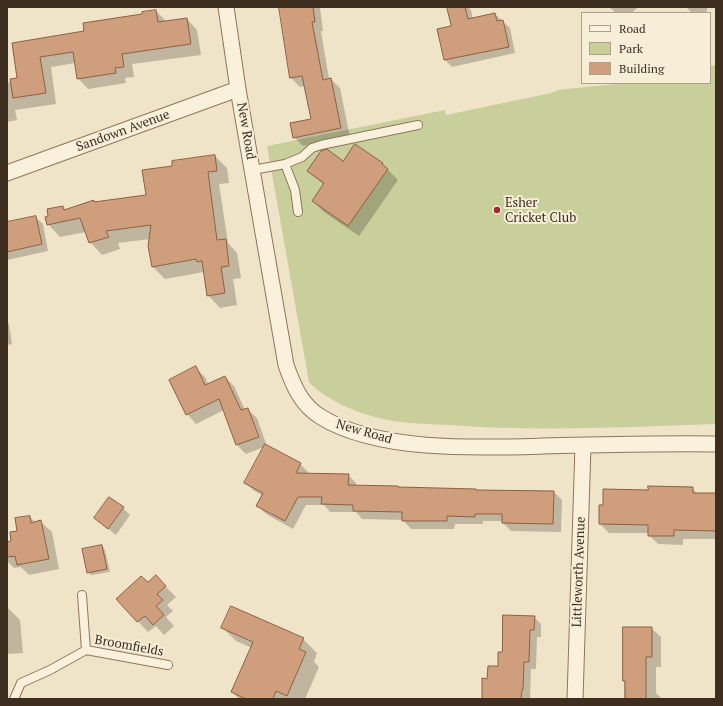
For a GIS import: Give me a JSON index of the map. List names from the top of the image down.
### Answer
{
  "streets": {
    "street": ["Sandown Avenue", "New Road", "Littleworth Avenue"],
    "lane": ["Broomfields"]
  },
  "crossings": [
    ["Sandown Avenue", "New Road"],
    ["New Road", "Littleworth Avenue"]
  ],
  "places": ["Esher Cricket Club"],
  "legend": ["Road", "Park", "Building"]
}
